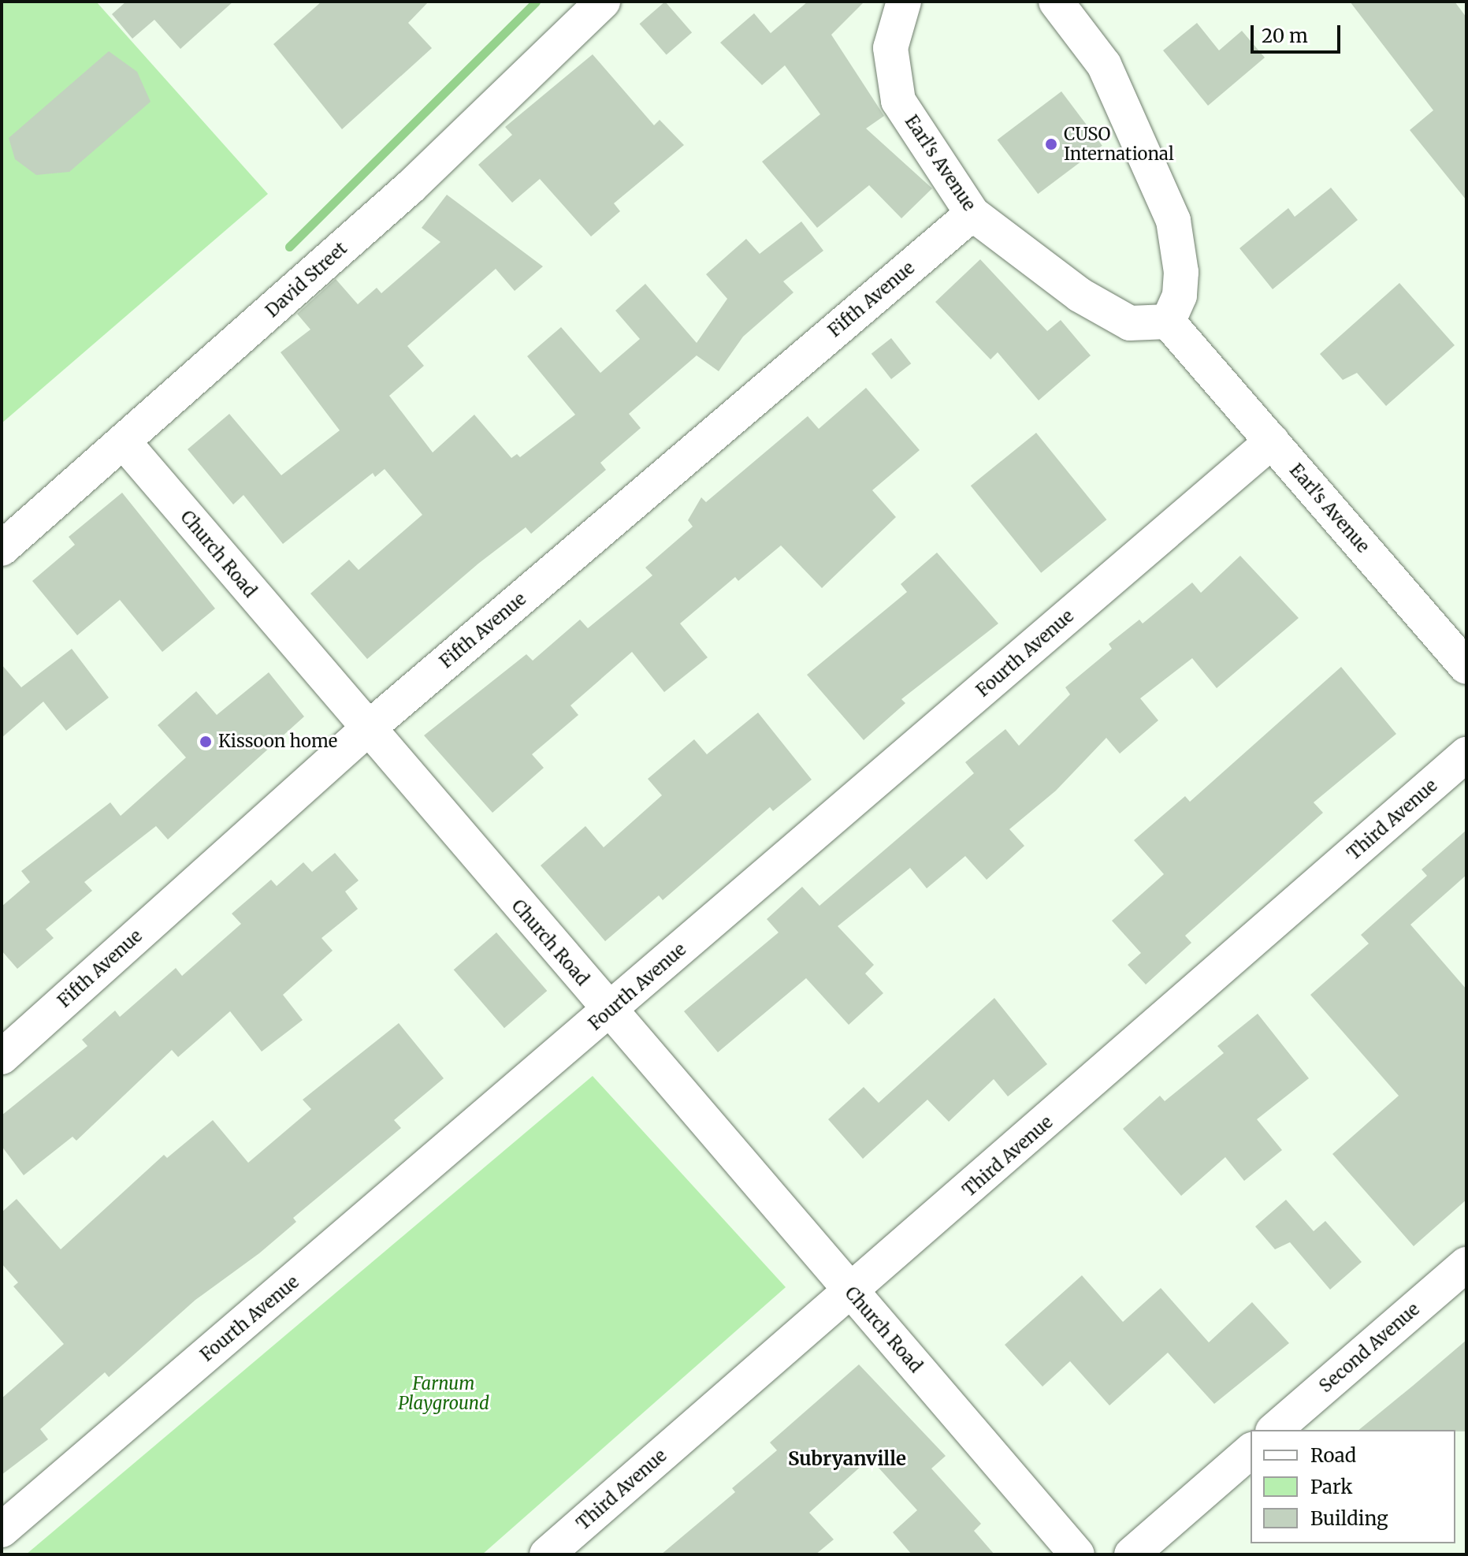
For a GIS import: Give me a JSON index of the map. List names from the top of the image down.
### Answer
{
  "streets": {
    "street": [
      "Earl's Avenue",
      "David Street",
      "Fifth Avenue",
      "Church Road",
      "Fourth Avenue",
      "Third Avenue",
      "Second Avenue"
    ]
  },
  "crossings": [
    ["Earl's Avenue", "Fifth Avenue"],
    ["Earl's Avenue", "Fourth Avenue"],
    ["David Street", "Church Road"],
    ["Fifth Avenue", "Church Road"],
    ["Church Road", "Fourth Avenue"],
    ["Church Road", "Third Avenue"]
  ],
  "districts": ["Subryanville"],
  "parks": ["Farnum Playground"],
  "places": ["CUSO International", "Kissoon home"],
  "legend": ["Road", "Park", "Building"],
  "scale_bar": "20 m"
}
